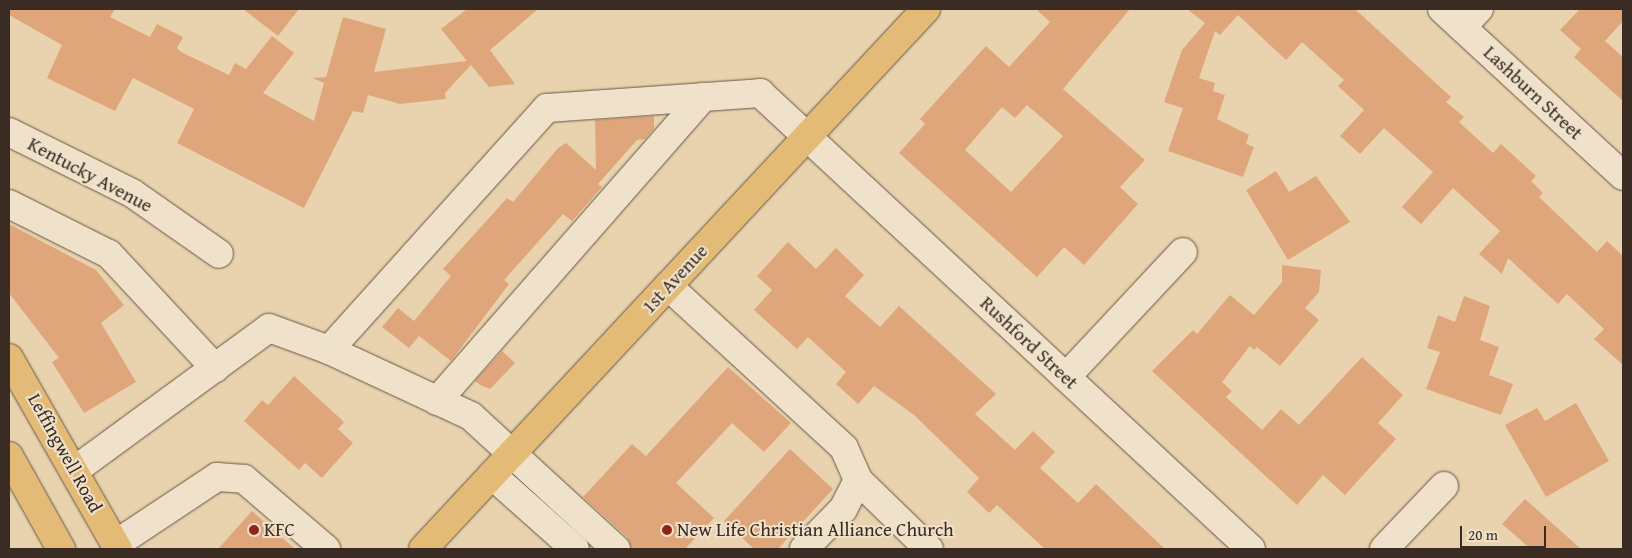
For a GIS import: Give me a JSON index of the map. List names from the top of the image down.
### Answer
{
  "streets": {
    "main road": ["1st Avenue", "Leffingwell Road"],
    "street": ["Lashburn Street", "Kentucky Avenue", "Rushford Street"]
  },
  "crossings": [
    ["1st Avenue", "Rushford Street"]
  ],
  "places": ["KFC", "New Life Christian Alliance Church"],
  "scale_bar": "20 m"
}
